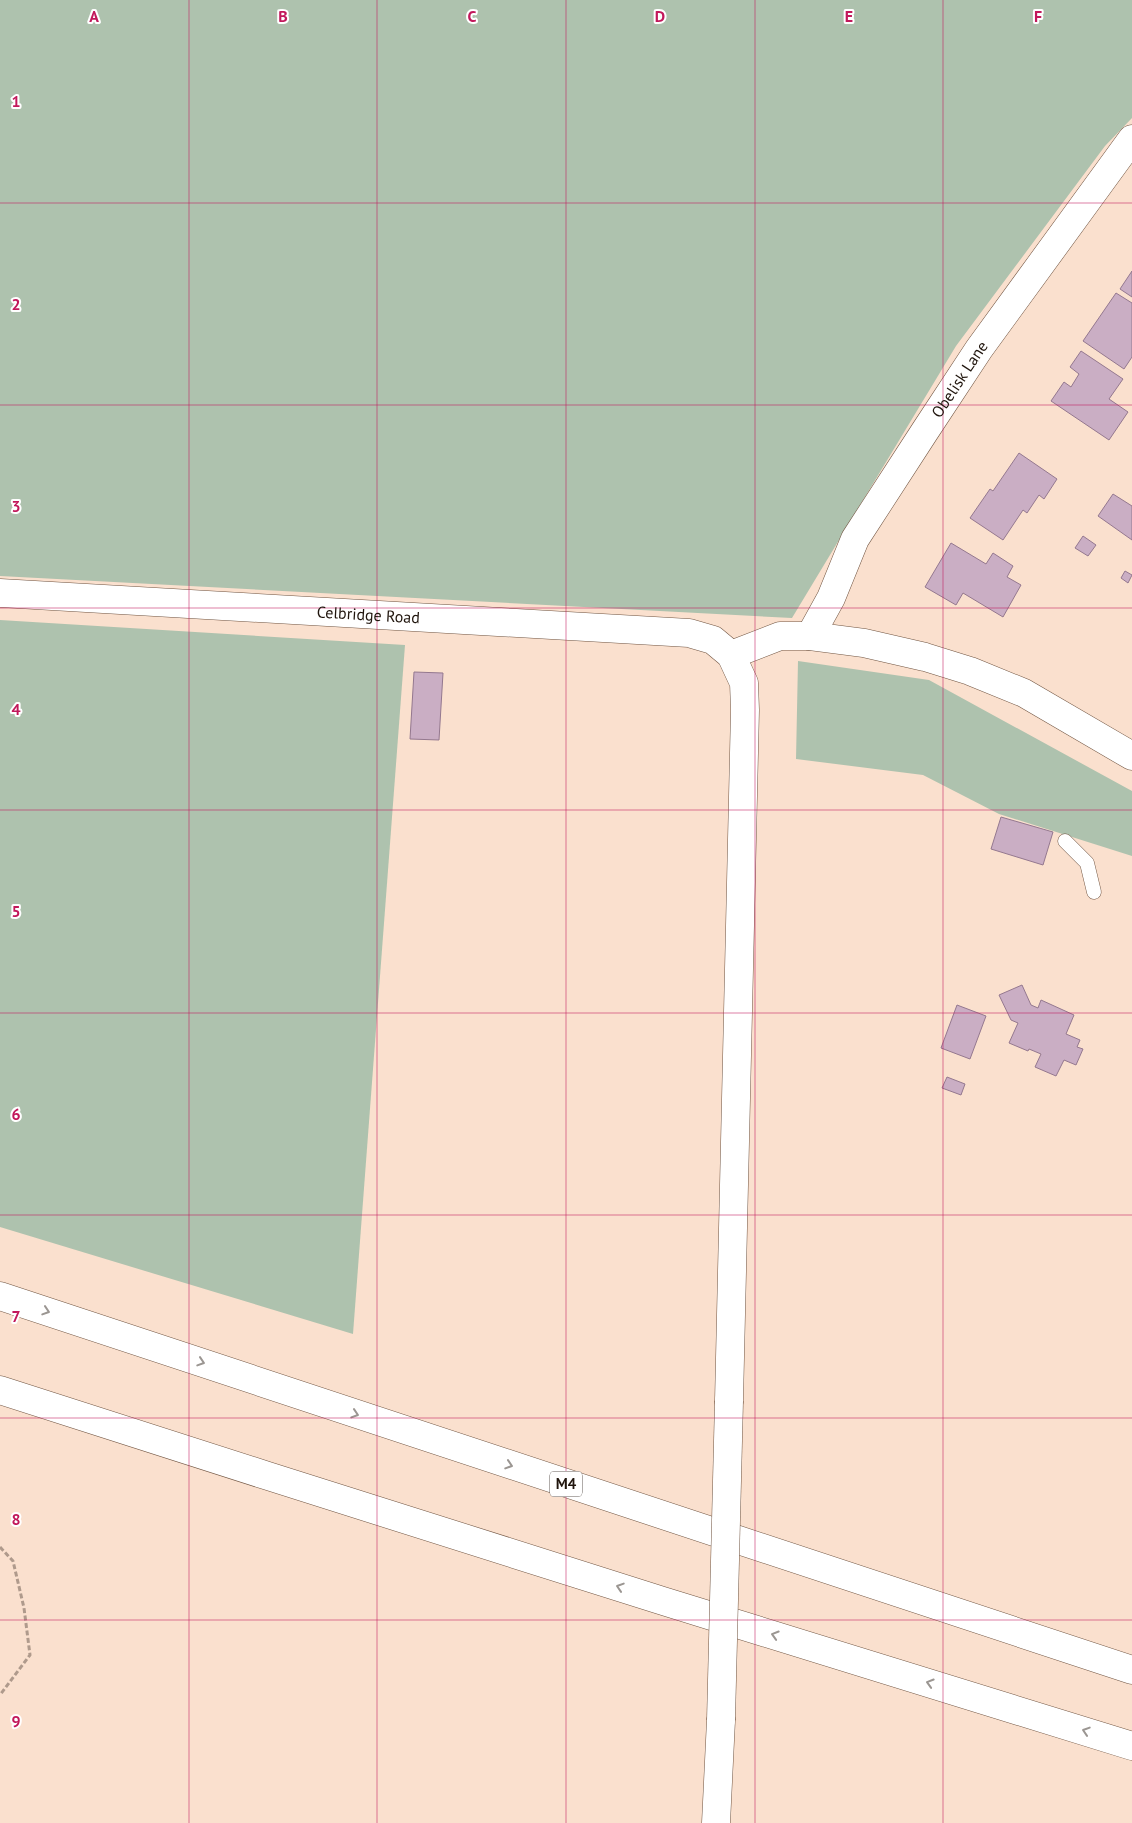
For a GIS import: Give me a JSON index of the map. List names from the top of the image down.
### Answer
{
  "streets": {
    "main road": ["Obelisk Lane", "Celbridge Road", "M4"]
  },
  "grid": {
    "columns": [
      "A",
      "B",
      "C",
      "D",
      "E",
      "F"
    ],
    "rows": [
      "1",
      "2",
      "3",
      "4",
      "5",
      "6",
      "7",
      "8",
      "9"
    ]
  }
}
